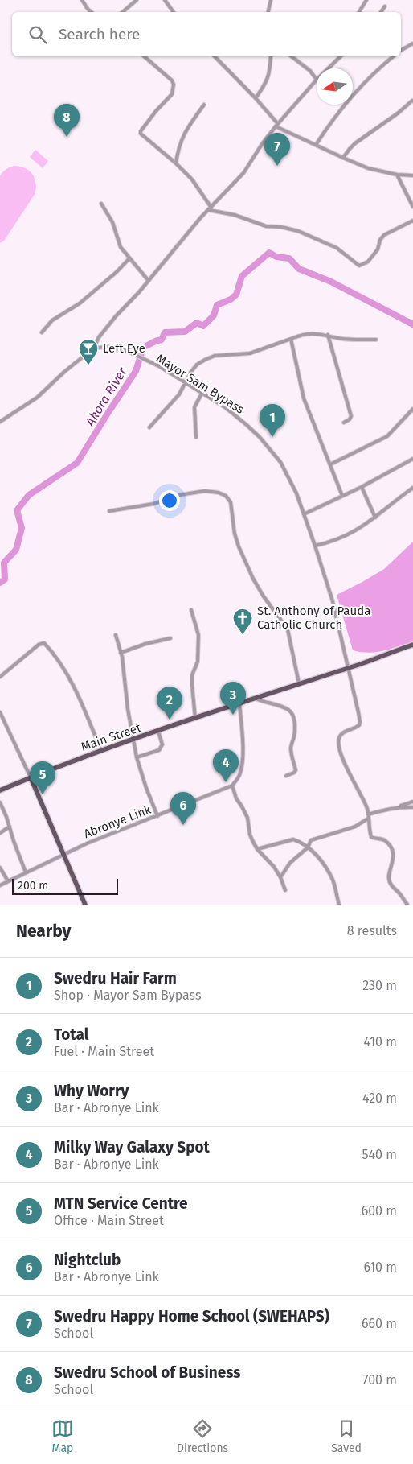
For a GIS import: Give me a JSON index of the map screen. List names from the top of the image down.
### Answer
{
  "streets": {
    "main road": ["Main Street"],
    "street": ["Mayor Sam Bypass", "Abronye Link"]
  },
  "crossings": [
    ["Mayor Sam Bypass", "Main Street"]
  ],
  "water": ["Akora River"],
  "places": {
    "bar": ["Left Eye"],
    "church": ["St. Anthony of Pauda Catholic Church"]
  },
  "scale_bar": "200 m",
  "north": "left",
  "page": {
    "search": "Search here",
    "pins": [
      "8",
      "7",
      "1",
      "3",
      "2",
      "4",
      "5",
      "6"
    ],
    "scale": "200 m",
    "heading": ["Nearby", "8 results"],
    "list": [
      {
        "mark": "1",
        "name": "Swedru Hair Farm",
        "note": "Shop · Mayor Sam Bypass",
        "value": "230 m"
      },
      {
        "mark": "2",
        "name": "Total",
        "note": "Fuel · Main Street",
        "value": "410 m"
      },
      {
        "mark": "3",
        "name": "Why Worry",
        "note": "Bar · Abronye Link",
        "value": "420 m"
      },
      {
        "mark": "4",
        "name": "Milky Way Galaxy Spot",
        "note": "Bar · Abronye Link",
        "value": "540 m"
      },
      {
        "mark": "5",
        "name": "MTN Service Centre",
        "note": "Office · Main Street",
        "value": "600 m"
      },
      {
        "mark": "6",
        "name": "Nightclub",
        "note": "Bar · Abronye Link",
        "value": "610 m"
      },
      {
        "mark": "7",
        "name": "Swedru Happy Home School (SWEHAPS)",
        "note": "School",
        "value": "660 m"
      },
      {
        "mark": "8",
        "name": "Swedru School of Business",
        "note": "School",
        "value": "700 m"
      }
    ],
    "nav": ["Map", "Directions", "Saved"]
  }
}
